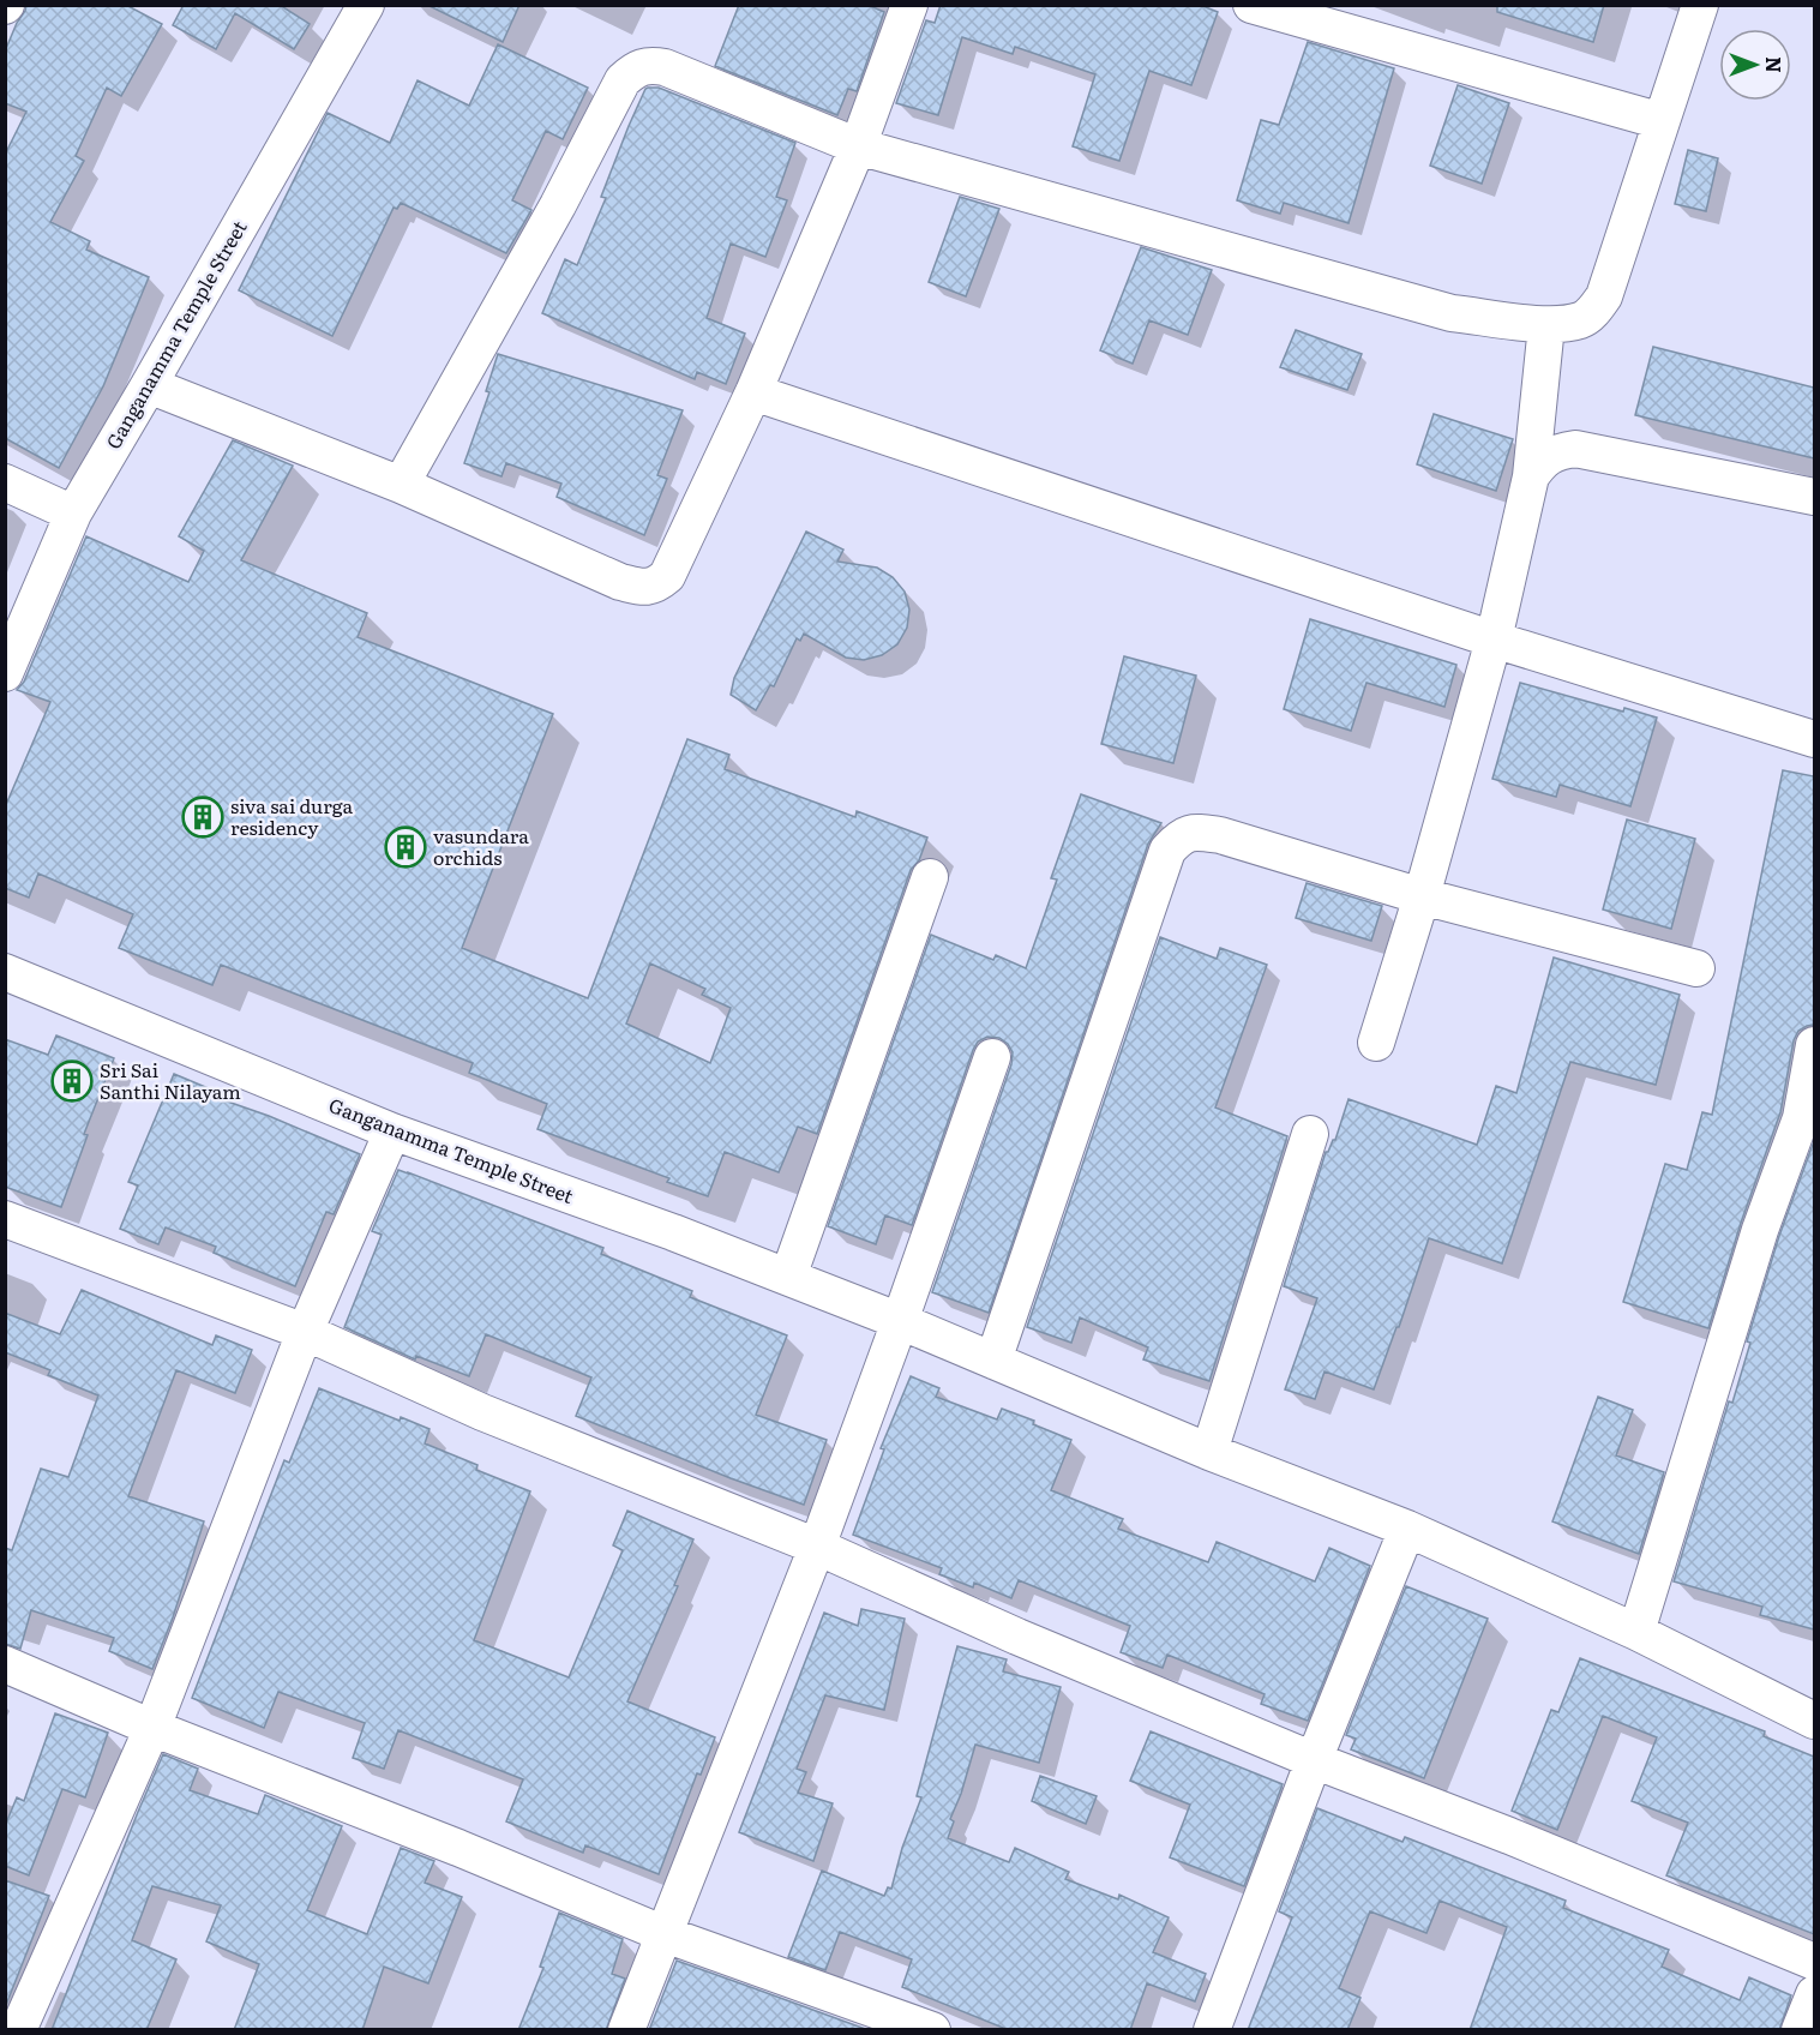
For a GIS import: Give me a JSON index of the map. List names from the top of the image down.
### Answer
{
  "streets": {
    "street": ["Ganganamma Temple Street"]
  },
  "places": {
    "building": ["siva sai durga residency", "vasundara orchids", "Sri Sai Santhi Nilayam"]
  },
  "north": "right"
}
